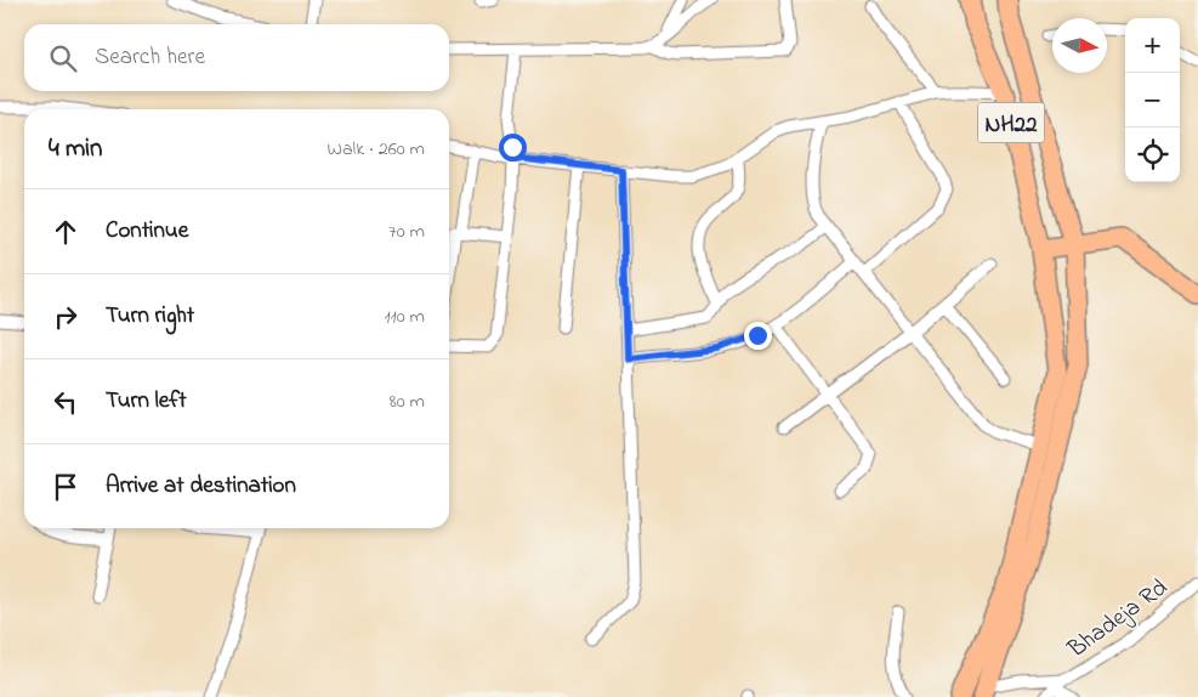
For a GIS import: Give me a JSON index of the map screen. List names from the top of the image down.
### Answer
{
  "streets": {
    "main road": ["NH22"],
    "street": ["Bhadeja Rd"]
  },
  "north": "right",
  "page": {
    "map_buttons": ["+", "−"],
    "search": "Search here",
    "heading": ["4 min", "Walk · 260 m"],
    "list": [
      ["Continue", "70 m"],
      ["Turn right", "110 m"],
      ["Turn left", "80 m"],
      "Arrive at destination"
    ]
  }
}
